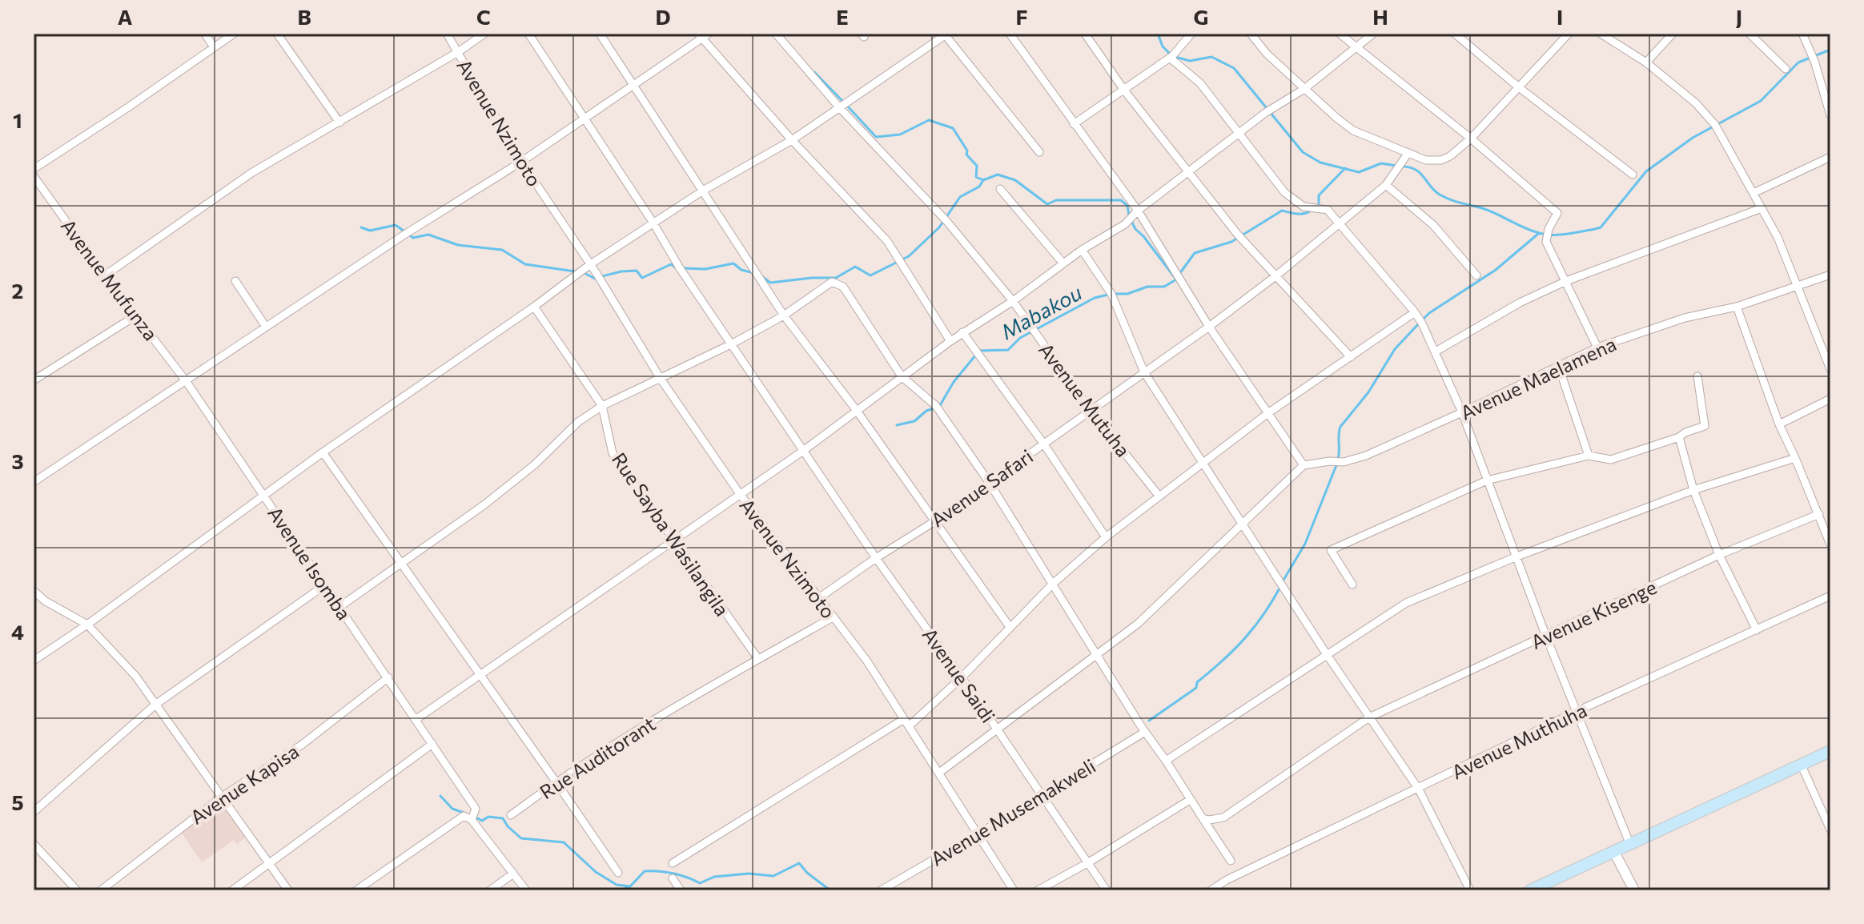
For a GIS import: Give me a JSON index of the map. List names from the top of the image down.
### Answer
{
  "streets": {
    "street": [
      "Avenue Nzimoto",
      "Avenue Mufunza",
      "Avenue Maelamena",
      "Avenue Mutuha",
      "Avenue Safari",
      "Rue Sayba Wasilangila",
      "Avenue Isomba",
      "Avenue Kisenge",
      "Avenue Saidi",
      "Avenue Muthuha",
      "Rue Auditorant",
      "Avenue Kapisa",
      "Avenue Musemakweli"
    ]
  },
  "crossings": [
    ["Avenue Nzimoto", "Avenue Safari"],
    ["Avenue Nzimoto", "Avenue Musemakweli"],
    ["Avenue Mufunza", "Avenue Isomba"],
    ["Avenue Mutuha", "Avenue Safari"],
    ["Avenue Safari", "Avenue Saidi"],
    ["Rue Sayba Wasilangila", "Rue Auditorant"],
    ["Avenue Isomba", "Avenue Kapisa"],
    ["Avenue Saidi", "Avenue Musemakweli"]
  ],
  "water": ["Mabakou"],
  "grid": {
    "columns": [
      "A",
      "B",
      "C",
      "D",
      "E",
      "F",
      "G",
      "H",
      "I",
      "J"
    ],
    "rows": [
      "1",
      "2",
      "3",
      "4",
      "5"
    ]
  }
}
